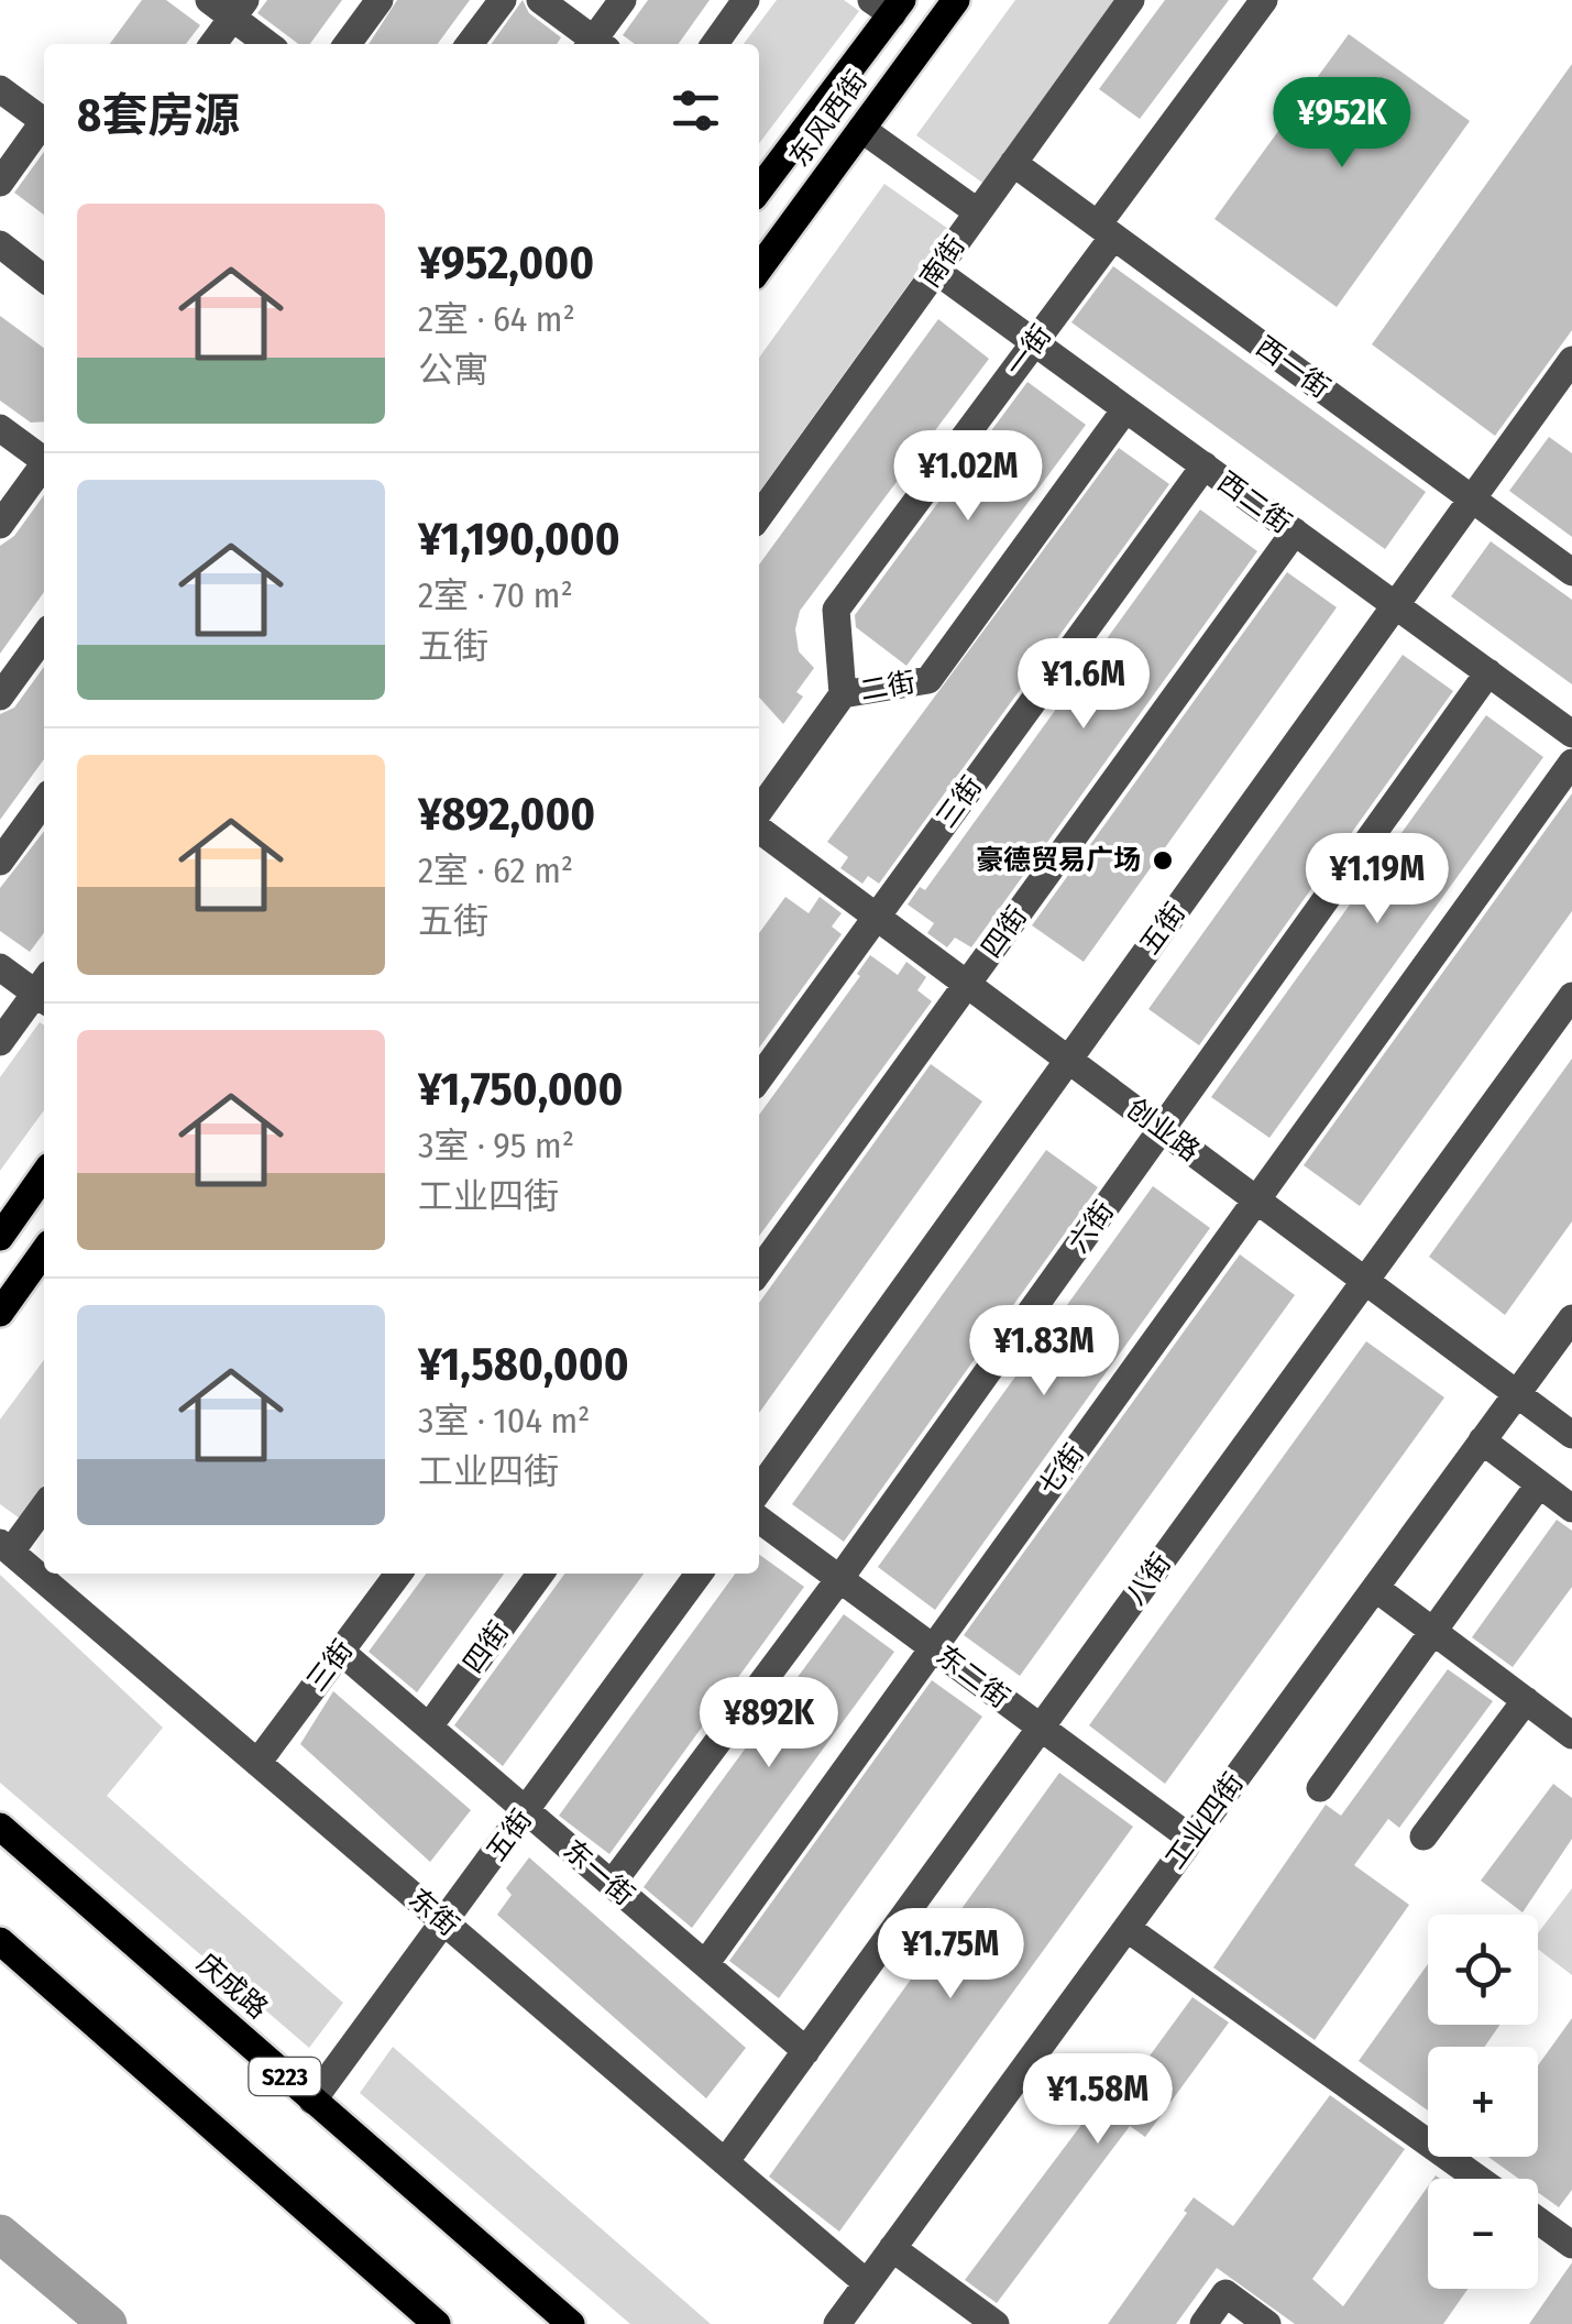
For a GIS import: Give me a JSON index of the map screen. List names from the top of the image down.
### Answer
{
  "streets": {
    "main road": ["东风西街", "庆成路", "S223"],
    "street": [
      "南街",
      "一街",
      "西一街",
      "西二街",
      "二街",
      "三街",
      "五街",
      "四街",
      "创业路",
      "六街",
      "七街",
      "八街",
      "东二街",
      "工业四街",
      "东一街",
      "东街"
    ]
  },
  "crossings": [
    ["南街", "西一街"],
    ["南街", "西二街"],
    ["一街", "西一街"],
    ["一街", "西二街"],
    ["一街", "二街"],
    ["西一街", "五街"],
    ["西二街", "二街"],
    ["西二街", "三街"],
    ["西二街", "五街"],
    ["西二街", "四街"],
    ["西二街", "六街"],
    ["三街", "创业路"],
    ["三街", "东一街"],
    ["三街", "东街"],
    ["五街", "创业路"],
    ["五街", "东一街"],
    ["五街", "东街"],
    ["五街", "庆成路"],
    ["四街", "创业路"],
    ["四街", "东一街"],
    ["创业路", "六街"],
    ["创业路", "七街"],
    ["创业路", "八街"],
    ["创业路", "工业四街"],
    ["六街", "东二街"],
    ["六街", "东一街"],
    ["七街", "东二街"],
    ["七街", "东一街"],
    ["八街", "东二街"],
    ["八街", "东一街"],
    ["八街", "东街"],
    ["东二街", "工业四街"],
    ["工业四街", "东街"]
  ],
  "places": ["豪德贸易广场"],
  "page": {
    "heading": "8套房源",
    "price": [
      "¥952K",
      "¥1.02M",
      "¥1.6M",
      "¥1.19M",
      "¥1.83M",
      "¥892K",
      "¥1.75M",
      "¥1.58M"
    ],
    "list": [
      {
        "name": "¥952,000",
        "note": "2室 · 64 m² · 公寓"
      },
      {
        "name": "¥1,190,000",
        "note": "2室 · 70 m² · 五街"
      },
      {
        "name": "¥892,000",
        "note": "2室 · 62 m² · 五街"
      },
      {
        "name": "¥1,750,000",
        "note": "3室 · 95 m² · 工业四街"
      },
      {
        "name": "¥1,580,000",
        "note": "3室 · 104 m² · 工业四街"
      }
    ],
    "map_buttons": ["+", "−"]
  }
}
